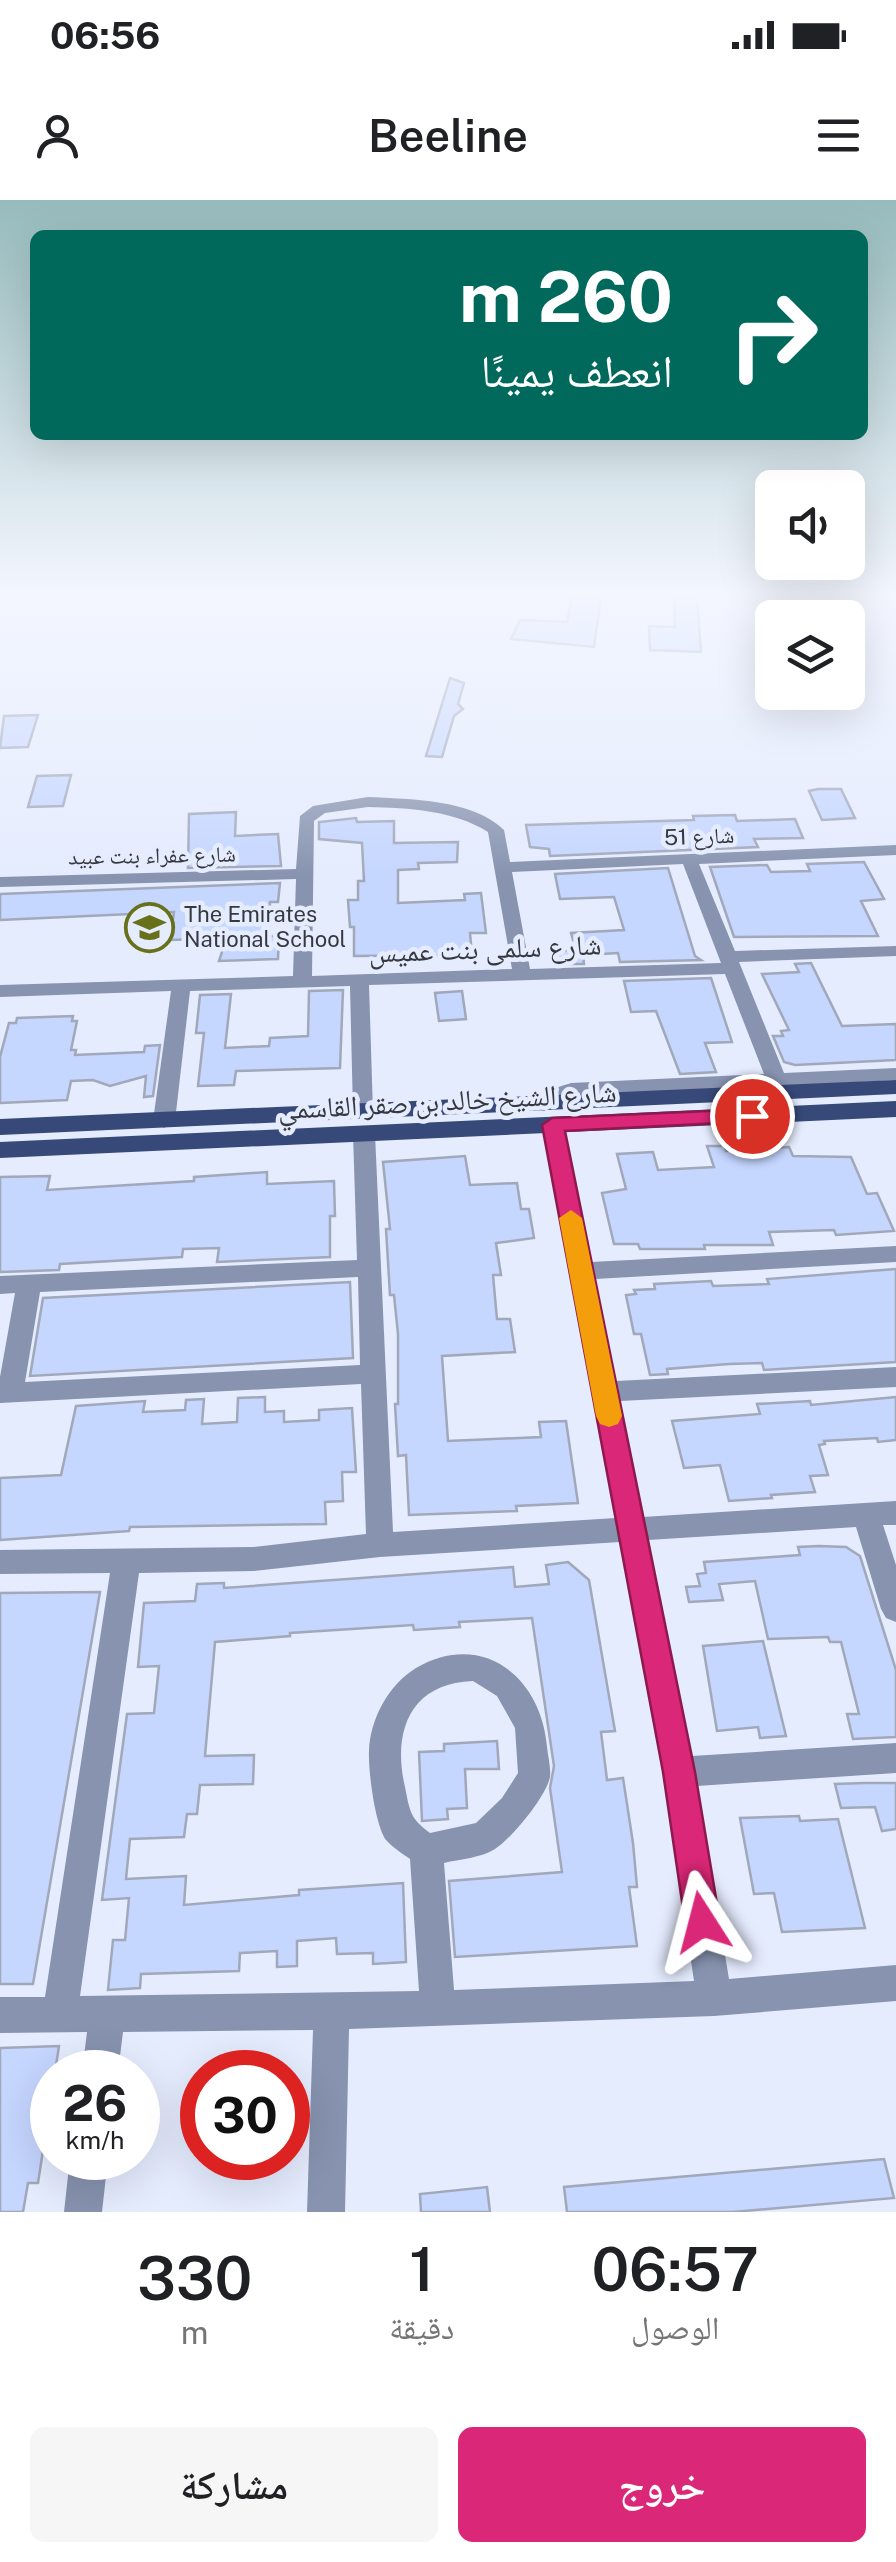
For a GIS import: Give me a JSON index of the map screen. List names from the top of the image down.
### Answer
{
  "streets": {
    "main road": ["شارع الشيخ خالد بن صقر القاسمي"],
    "street": ["شارع 51", "شارع عفراء بنت عبيد", "شارع سلمى بنت عميس"]
  },
  "places": {
    "school or university": ["The Emirates National School"]
  },
  "page": {
    "status": "06:56",
    "header": "Beeline",
    "turn": ["260 m", "انعطف يمينًا"],
    "speed": "26 km/h",
    "limit": "30",
    "eta": [
      "06:57",
      "الوصول",
      "1",
      "دقيقة",
      "330",
      "m"
    ],
    "buttons": ["خروج", "مشاركة"]
  }
}
